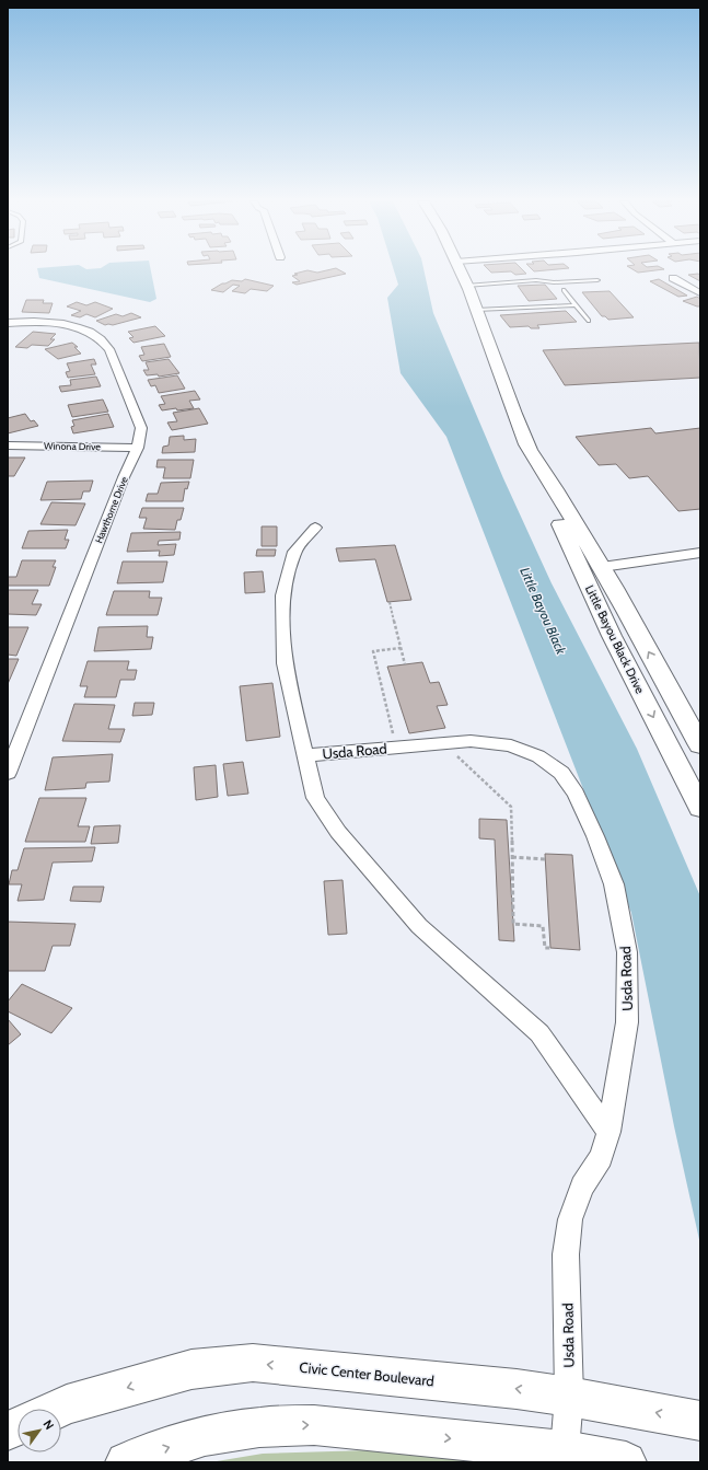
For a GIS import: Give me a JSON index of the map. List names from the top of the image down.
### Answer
{
  "streets": {
    "main road": ["Little Bayou Black Drive", "Civic Center Boulevard"],
    "street": ["Winona Drive", "Hawthorne Drive", "Usda Road"]
  },
  "crossings": [
    ["Winona Drive", "Hawthorne Drive"],
    ["Usda Road", "Civic Center Boulevard"]
  ],
  "water": ["Little Bayou Black"],
  "north": "top right"
}
